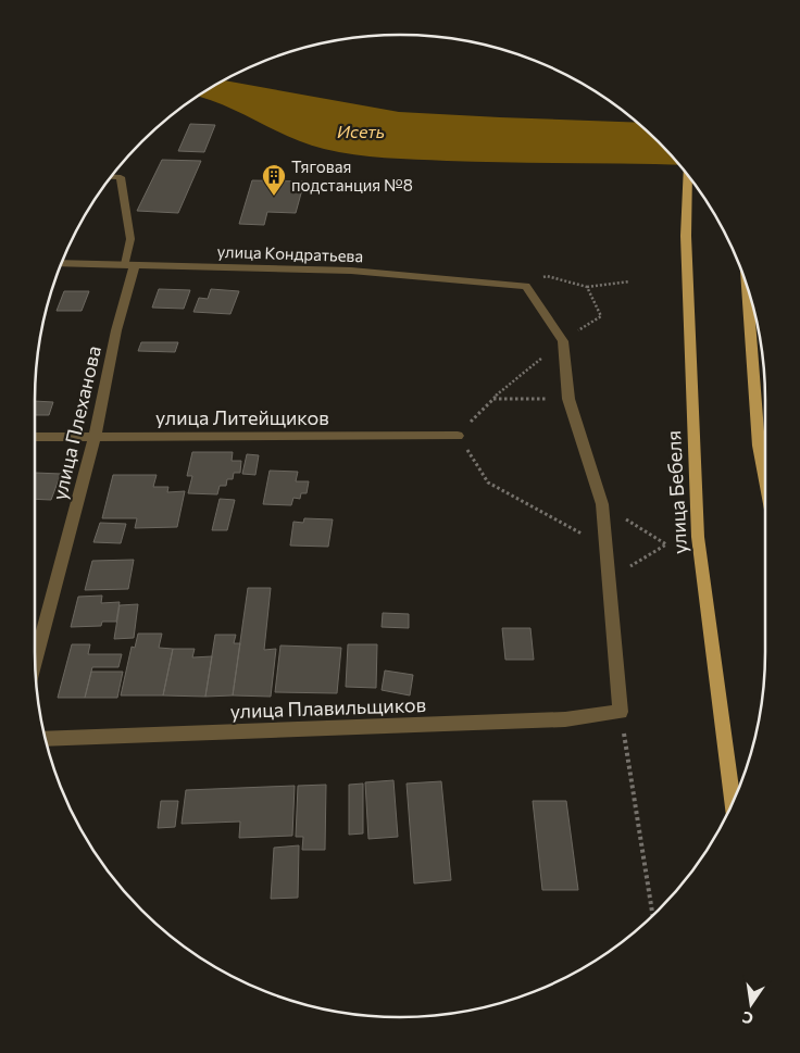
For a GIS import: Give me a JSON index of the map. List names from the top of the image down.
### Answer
{
  "streets": {
    "main road": ["улица Бебеля"],
    "street": [
      "улица Кондратьева",
      "улица Литейщиков",
      "улица Плеханова",
      "улица Плавильщиков"
    ]
  },
  "crossings": [
    ["улица Кондратьева", "улица Плеханова"],
    ["улица Литейщиков", "улица Плеханова"]
  ],
  "water": ["Исеть"],
  "places": {
    "building": ["Тяговая подстанция №8"]
  },
  "north": "bottom"
}
